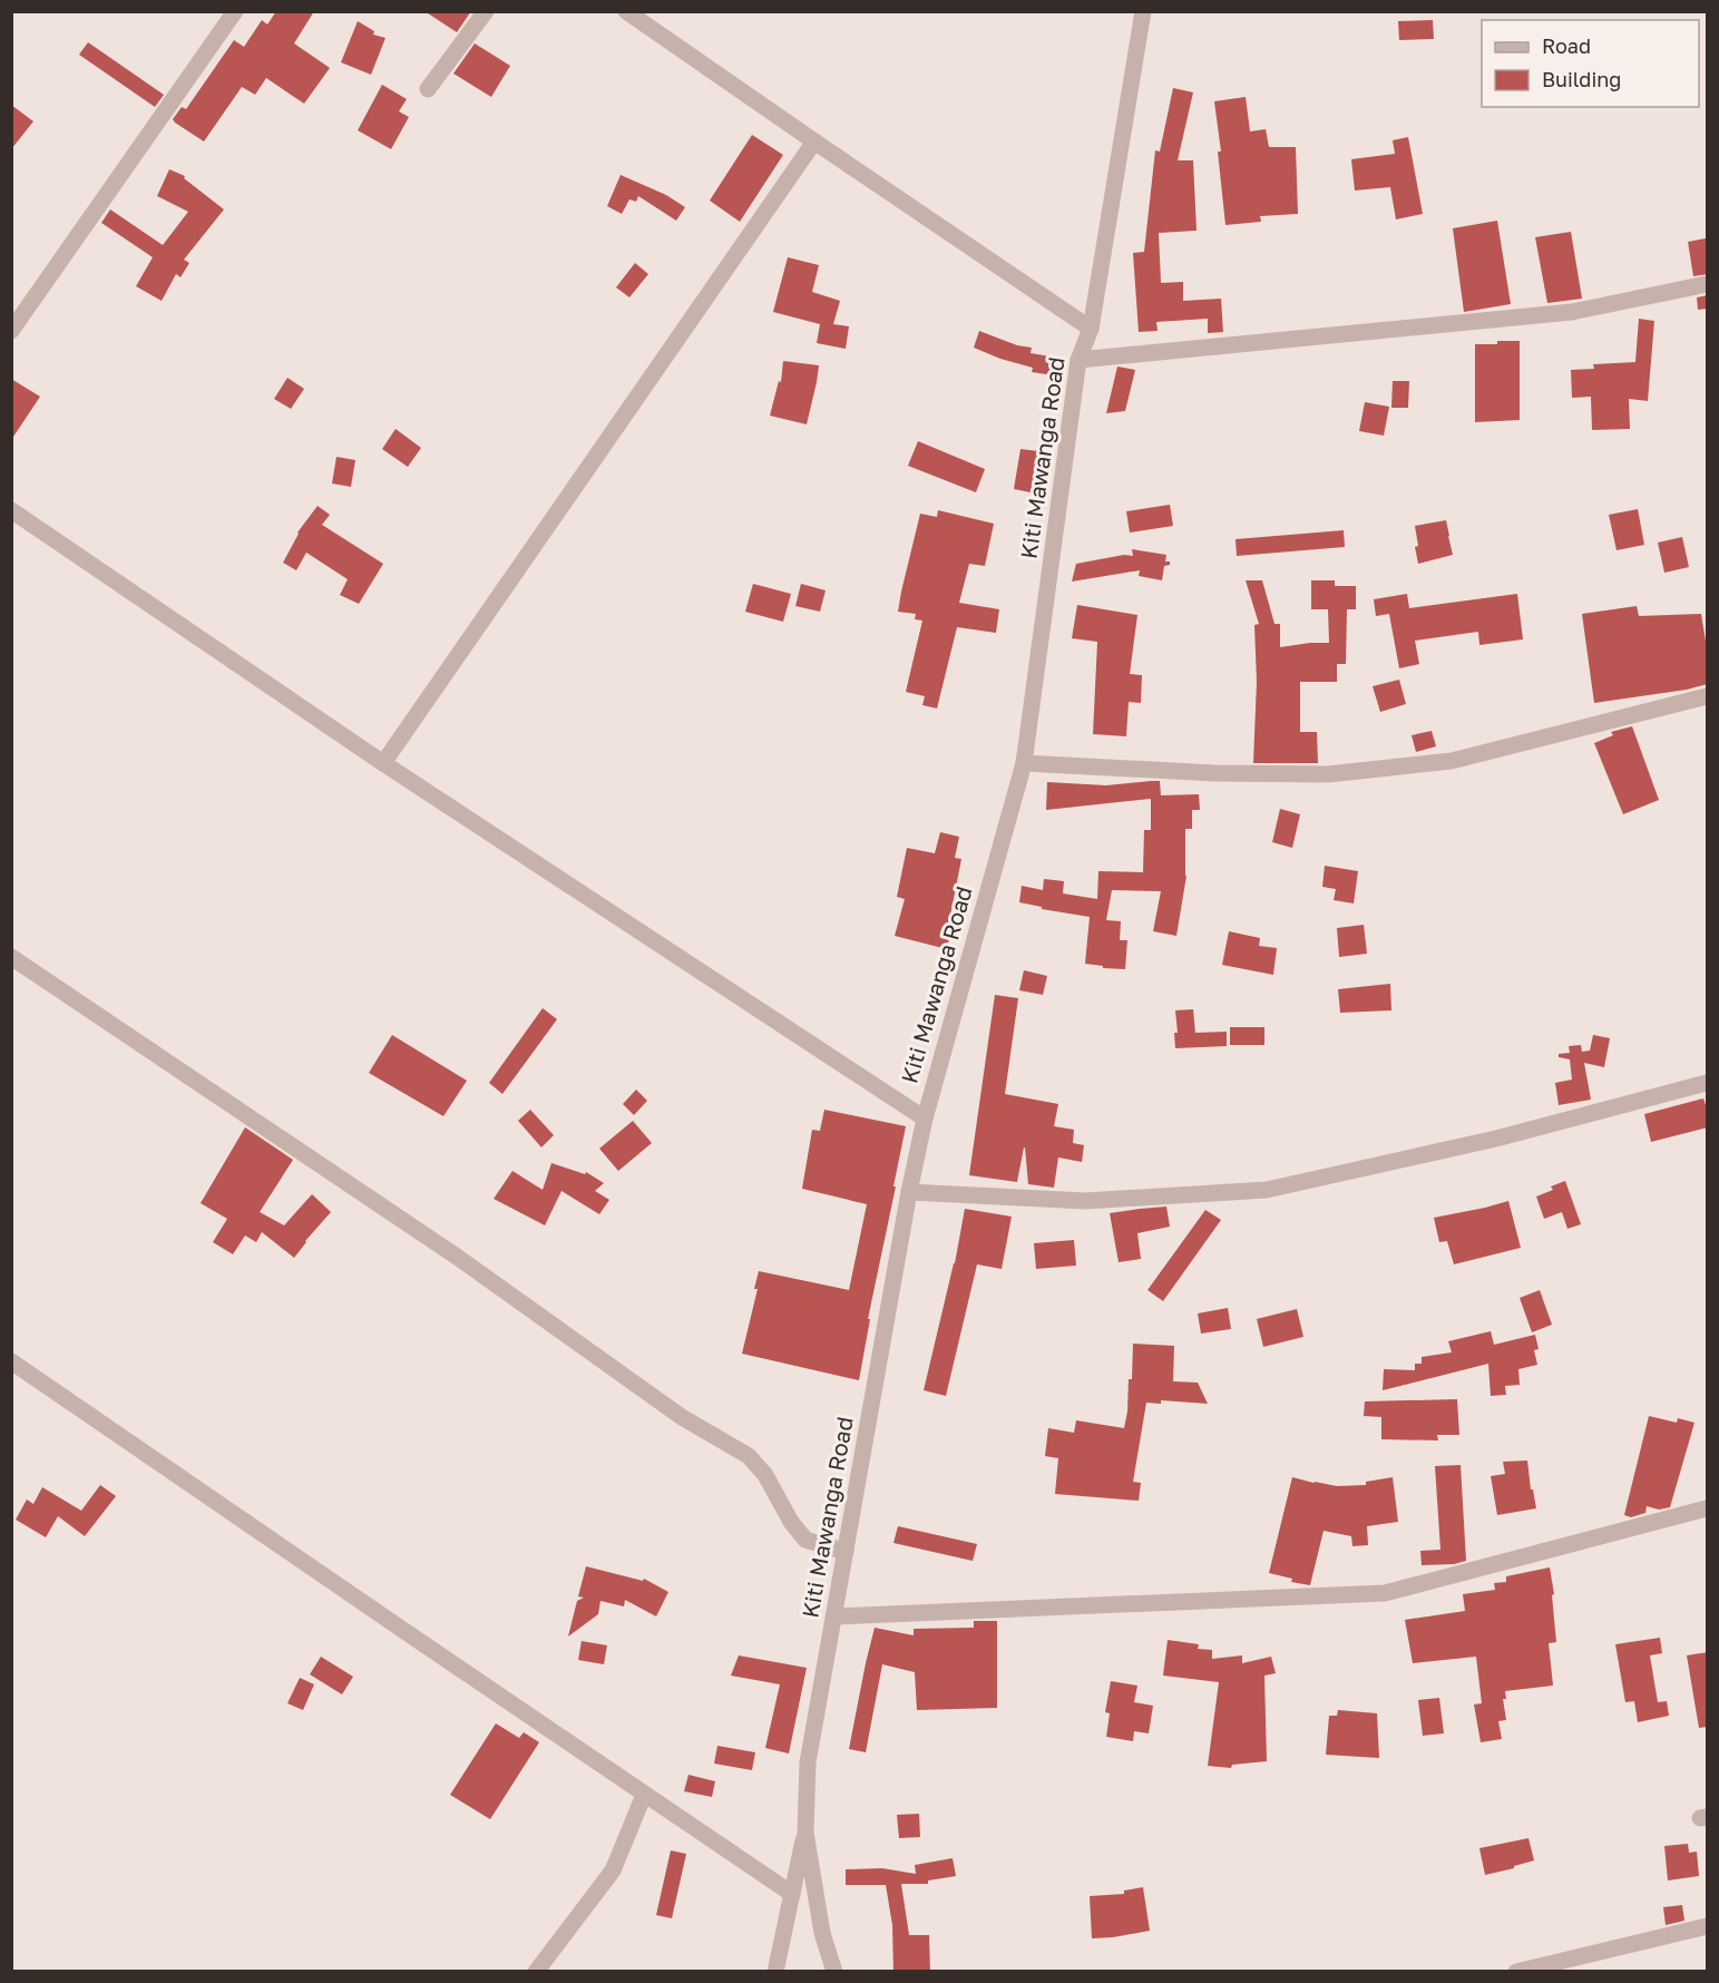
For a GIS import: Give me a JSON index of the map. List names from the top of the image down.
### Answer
{
  "streets": {
    "street": ["Kiti Mawanga Road"]
  },
  "legend": ["Road", "Building"]
}
